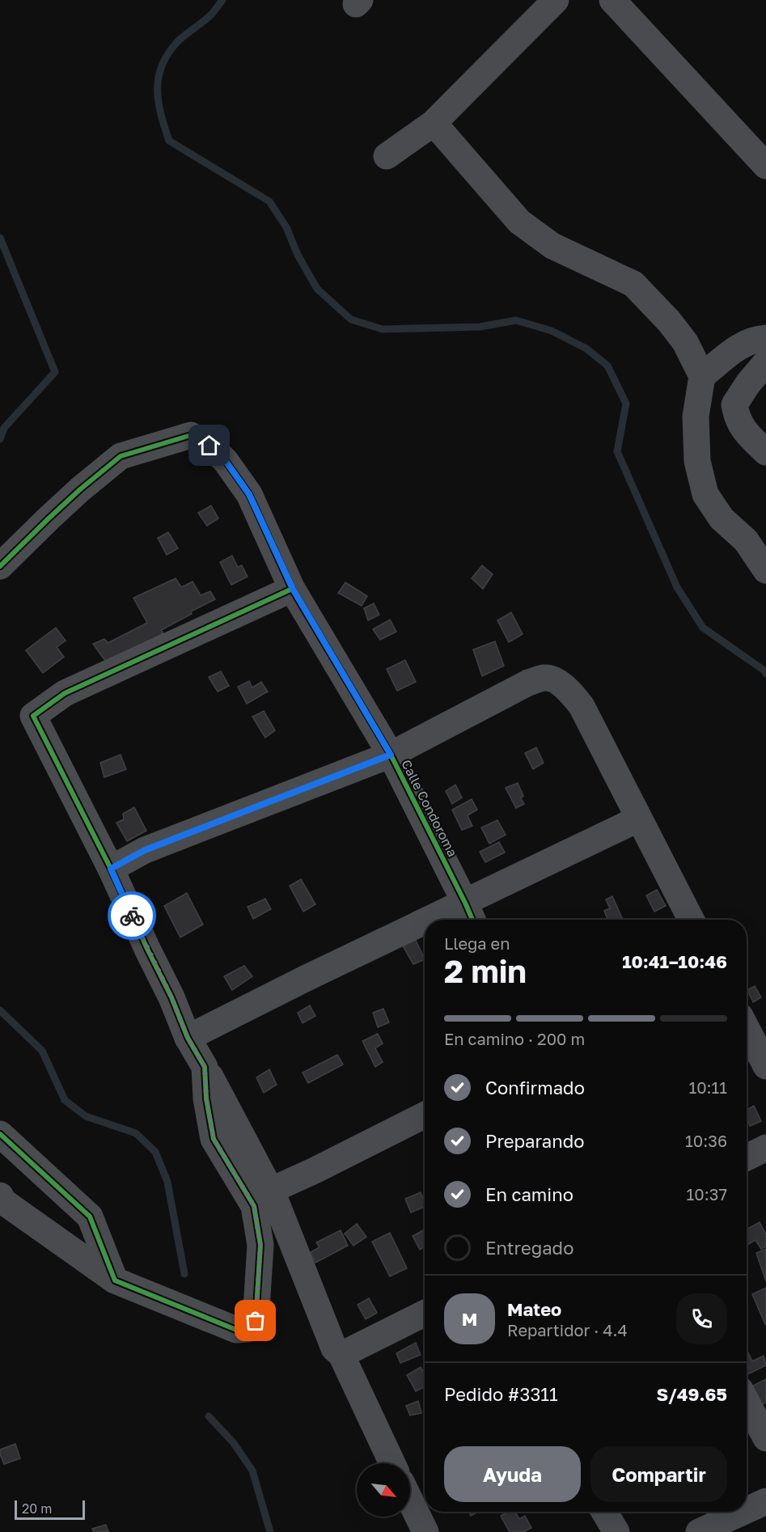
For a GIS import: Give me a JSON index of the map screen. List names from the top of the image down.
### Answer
{
  "streets": {
    "street": ["Calle Condoroma"]
  },
  "scale_bar": "20 m",
  "north": "bottom right",
  "page": {
    "heading": ["2 min", "Llega en", "10:41–10:46"],
    "panel": [
      "Mateo",
      "Repartidor · 4.4",
      "Pedido #3311",
      "S/49.65"
    ],
    "bar": "En camino · 200 m",
    "list": [
      ["Confirmado", "10:11"],
      ["Preparando", "10:36"],
      ["En camino", "10:37"],
      "Entregado"
    ],
    "round": "M",
    "buttons": ["Ayuda", "Compartir"],
    "scale": "20 m"
  }
}
